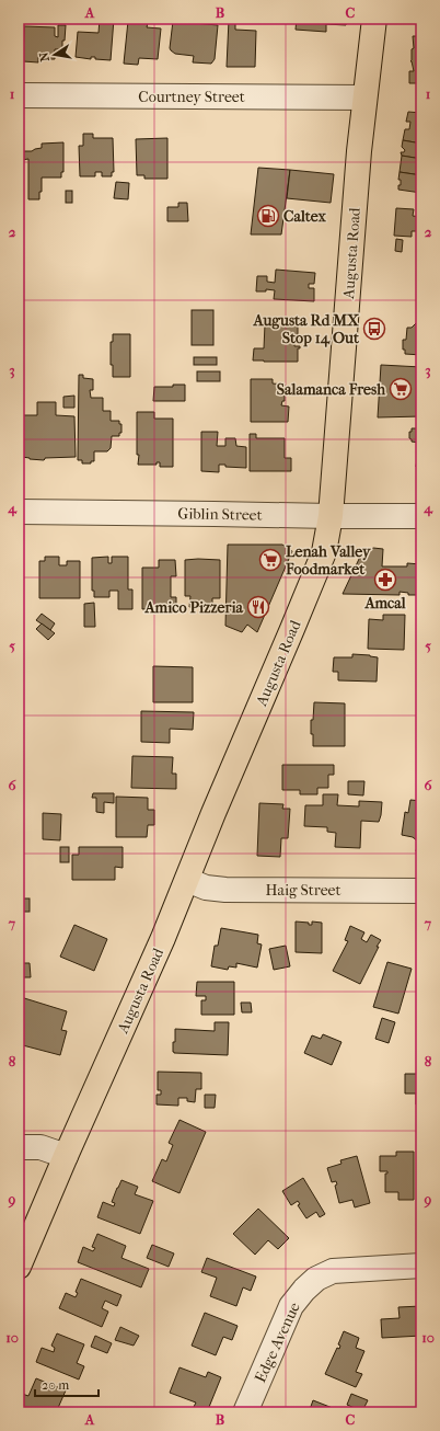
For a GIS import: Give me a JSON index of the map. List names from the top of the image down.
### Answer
{
  "streets": {
    "main road": ["Augusta Road"],
    "street": [
      "Courtney Street",
      "Giblin Street",
      "Haig Street",
      "Edge Avenue"
    ]
  },
  "crossings": [
    ["Courtney Street", "Augusta Road"],
    ["Augusta Road", "Giblin Street"],
    ["Augusta Road", "Haig Street"]
  ],
  "places": {
    "fuel station": ["Caltex"],
    "bus stop": ["Augusta Rd MX Stop 14 Out"],
    "supermarket": ["Salamanca Fresh", "Lenah Valley Foodmarket"],
    "pharmacy": ["Amcal"],
    "restaurant": ["Amico Pizzeria"]
  },
  "scale_bar": "20 m",
  "north": "left",
  "grid": {
    "columns": ["A", "B", "C"],
    "rows": [
      "1",
      "2",
      "3",
      "4",
      "5",
      "6",
      "7",
      "8",
      "9",
      "10"
    ]
  }
}
